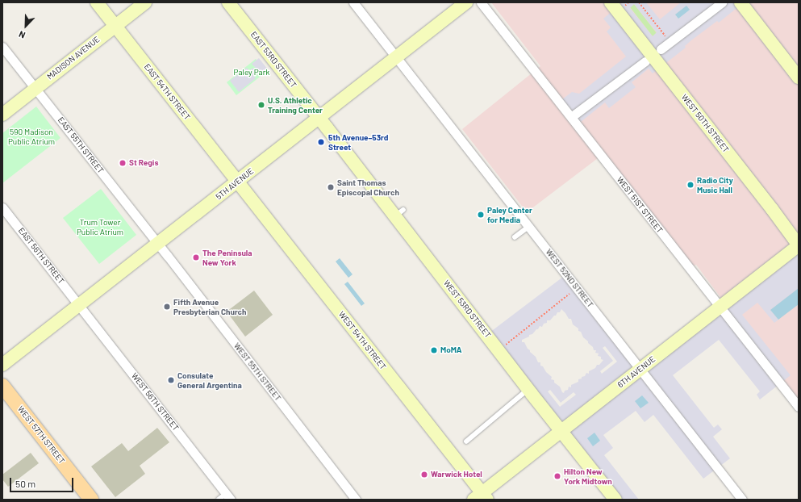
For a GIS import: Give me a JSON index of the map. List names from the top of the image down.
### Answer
{
  "streets": {
    "main road": [
      "MADISON AVENUE",
      "EAST 53RD STREET",
      "EAST 54TH STREET",
      "WEST 50TH STREET",
      "5TH AVENUE",
      "WEST 53RD STREET",
      "WEST 54TH STREET",
      "6TH AVENUE",
      "WEST 57TH STREET"
    ],
    "street": [
      "EAST 55TH STREET",
      "WEST 51ST STREET",
      "EAST 56TH STREET",
      "WEST 52ND STREET",
      "WEST 55TH STREET",
      "WEST 56TH STREET"
    ]
  },
  "crossings": [
    ["MADISON AVENUE", "EAST 54TH STREET"],
    ["MADISON AVENUE", "EAST 55TH STREET"],
    ["EAST 53RD STREET", "5TH AVENUE"],
    ["EAST 53RD STREET", "WEST 53RD STREET"],
    ["EAST 54TH STREET", "5TH AVENUE"],
    ["EAST 54TH STREET", "WEST 54TH STREET"],
    ["WEST 50TH STREET", "6TH AVENUE"],
    ["EAST 55TH STREET", "5TH AVENUE"],
    ["EAST 55TH STREET", "WEST 55TH STREET"],
    ["5TH AVENUE", "EAST 56TH STREET"],
    ["5TH AVENUE", "WEST 52ND STREET"],
    ["5TH AVENUE", "WEST 53RD STREET"],
    ["5TH AVENUE", "WEST 54TH STREET"],
    ["5TH AVENUE", "WEST 55TH STREET"],
    ["5TH AVENUE", "WEST 56TH STREET"],
    ["WEST 51ST STREET", "6TH AVENUE"],
    ["EAST 56TH STREET", "WEST 56TH STREET"],
    ["WEST 52ND STREET", "6TH AVENUE"],
    ["WEST 53RD STREET", "6TH AVENUE"],
    ["WEST 54TH STREET", "6TH AVENUE"]
  ],
  "parks": ["Paley Park", "590 Madison Public Atrium", "Trum Tower Public Atrium"],
  "places": [
    "U.S. Athletic Training Center",
    "5th Avenue–53rd Street",
    "St Regis",
    "Radio City Music Hall",
    "Saint Thomas Episcopal Church",
    "Paley Center for Media",
    "The Peninsula New York",
    "Fifth Avenue Presbyterian Church",
    "MoMA",
    "Consulate General Argentina",
    "Warwick Hotel",
    "Hilton New York Midtown"
  ],
  "scale_bar": "50 m",
  "north": "bottom left"
}
